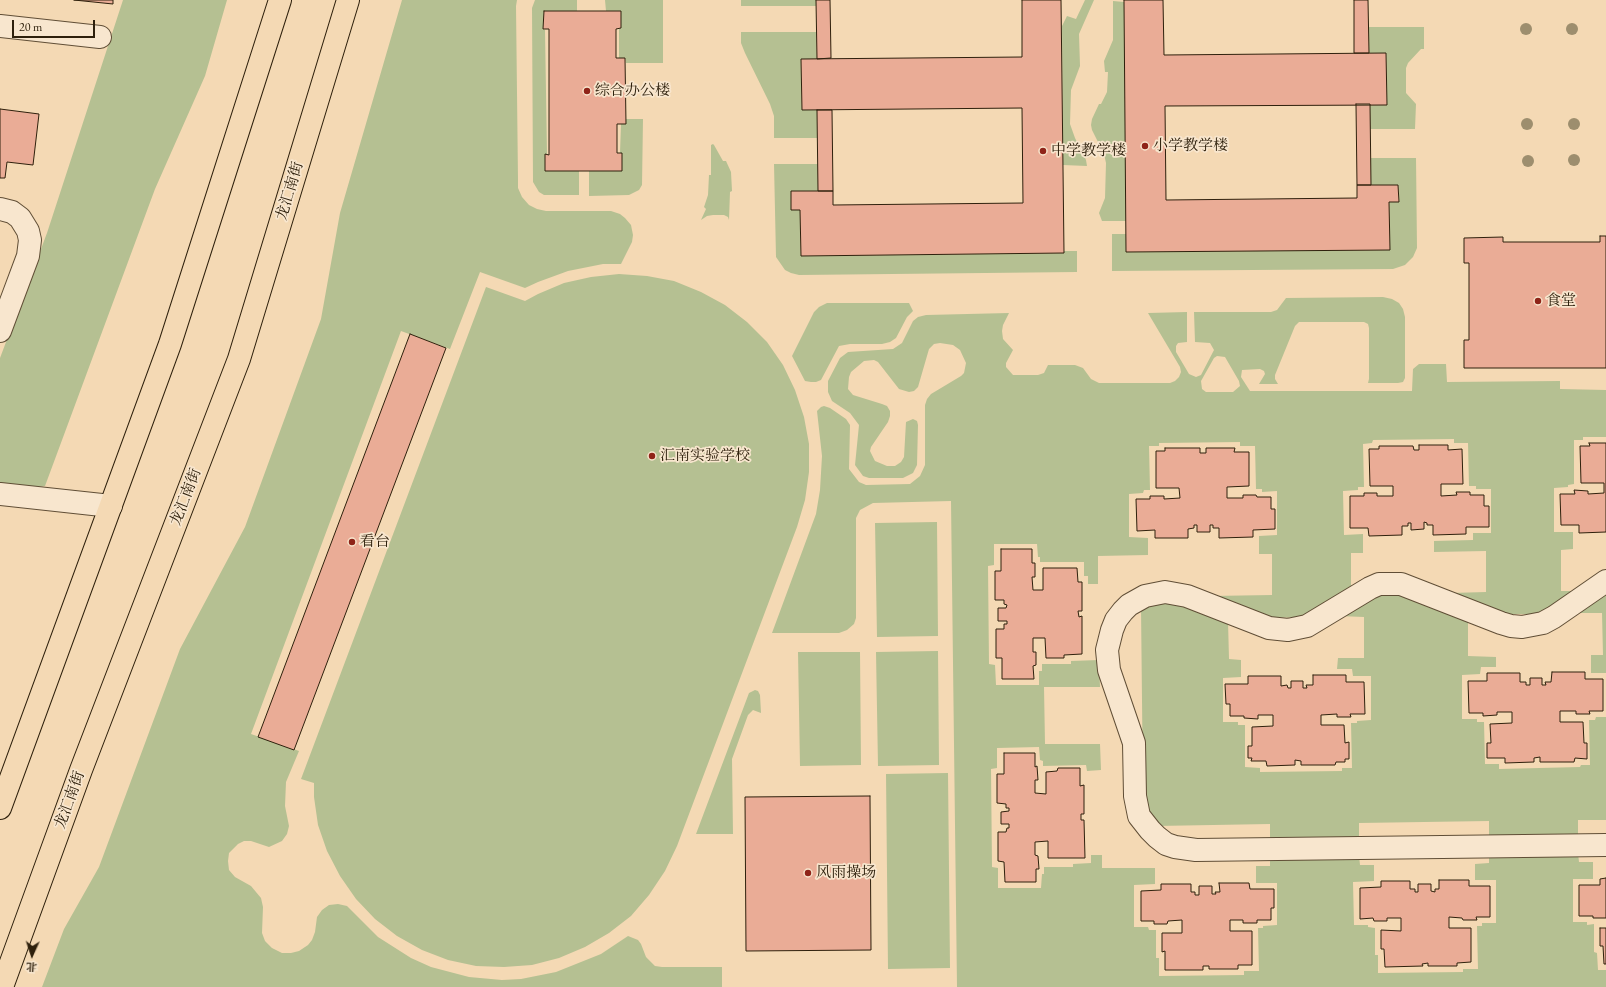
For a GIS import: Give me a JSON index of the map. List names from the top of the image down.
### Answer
{
  "streets": {
    "main road": ["龙汇南街"]
  },
  "places": [
    "综合办公楼",
    "小学教学楼",
    "中学教学楼",
    "食堂",
    "汇南实验学校",
    "看台",
    "风雨操场"
  ],
  "scale_bar": "20 m",
  "north": "bottom"
}
